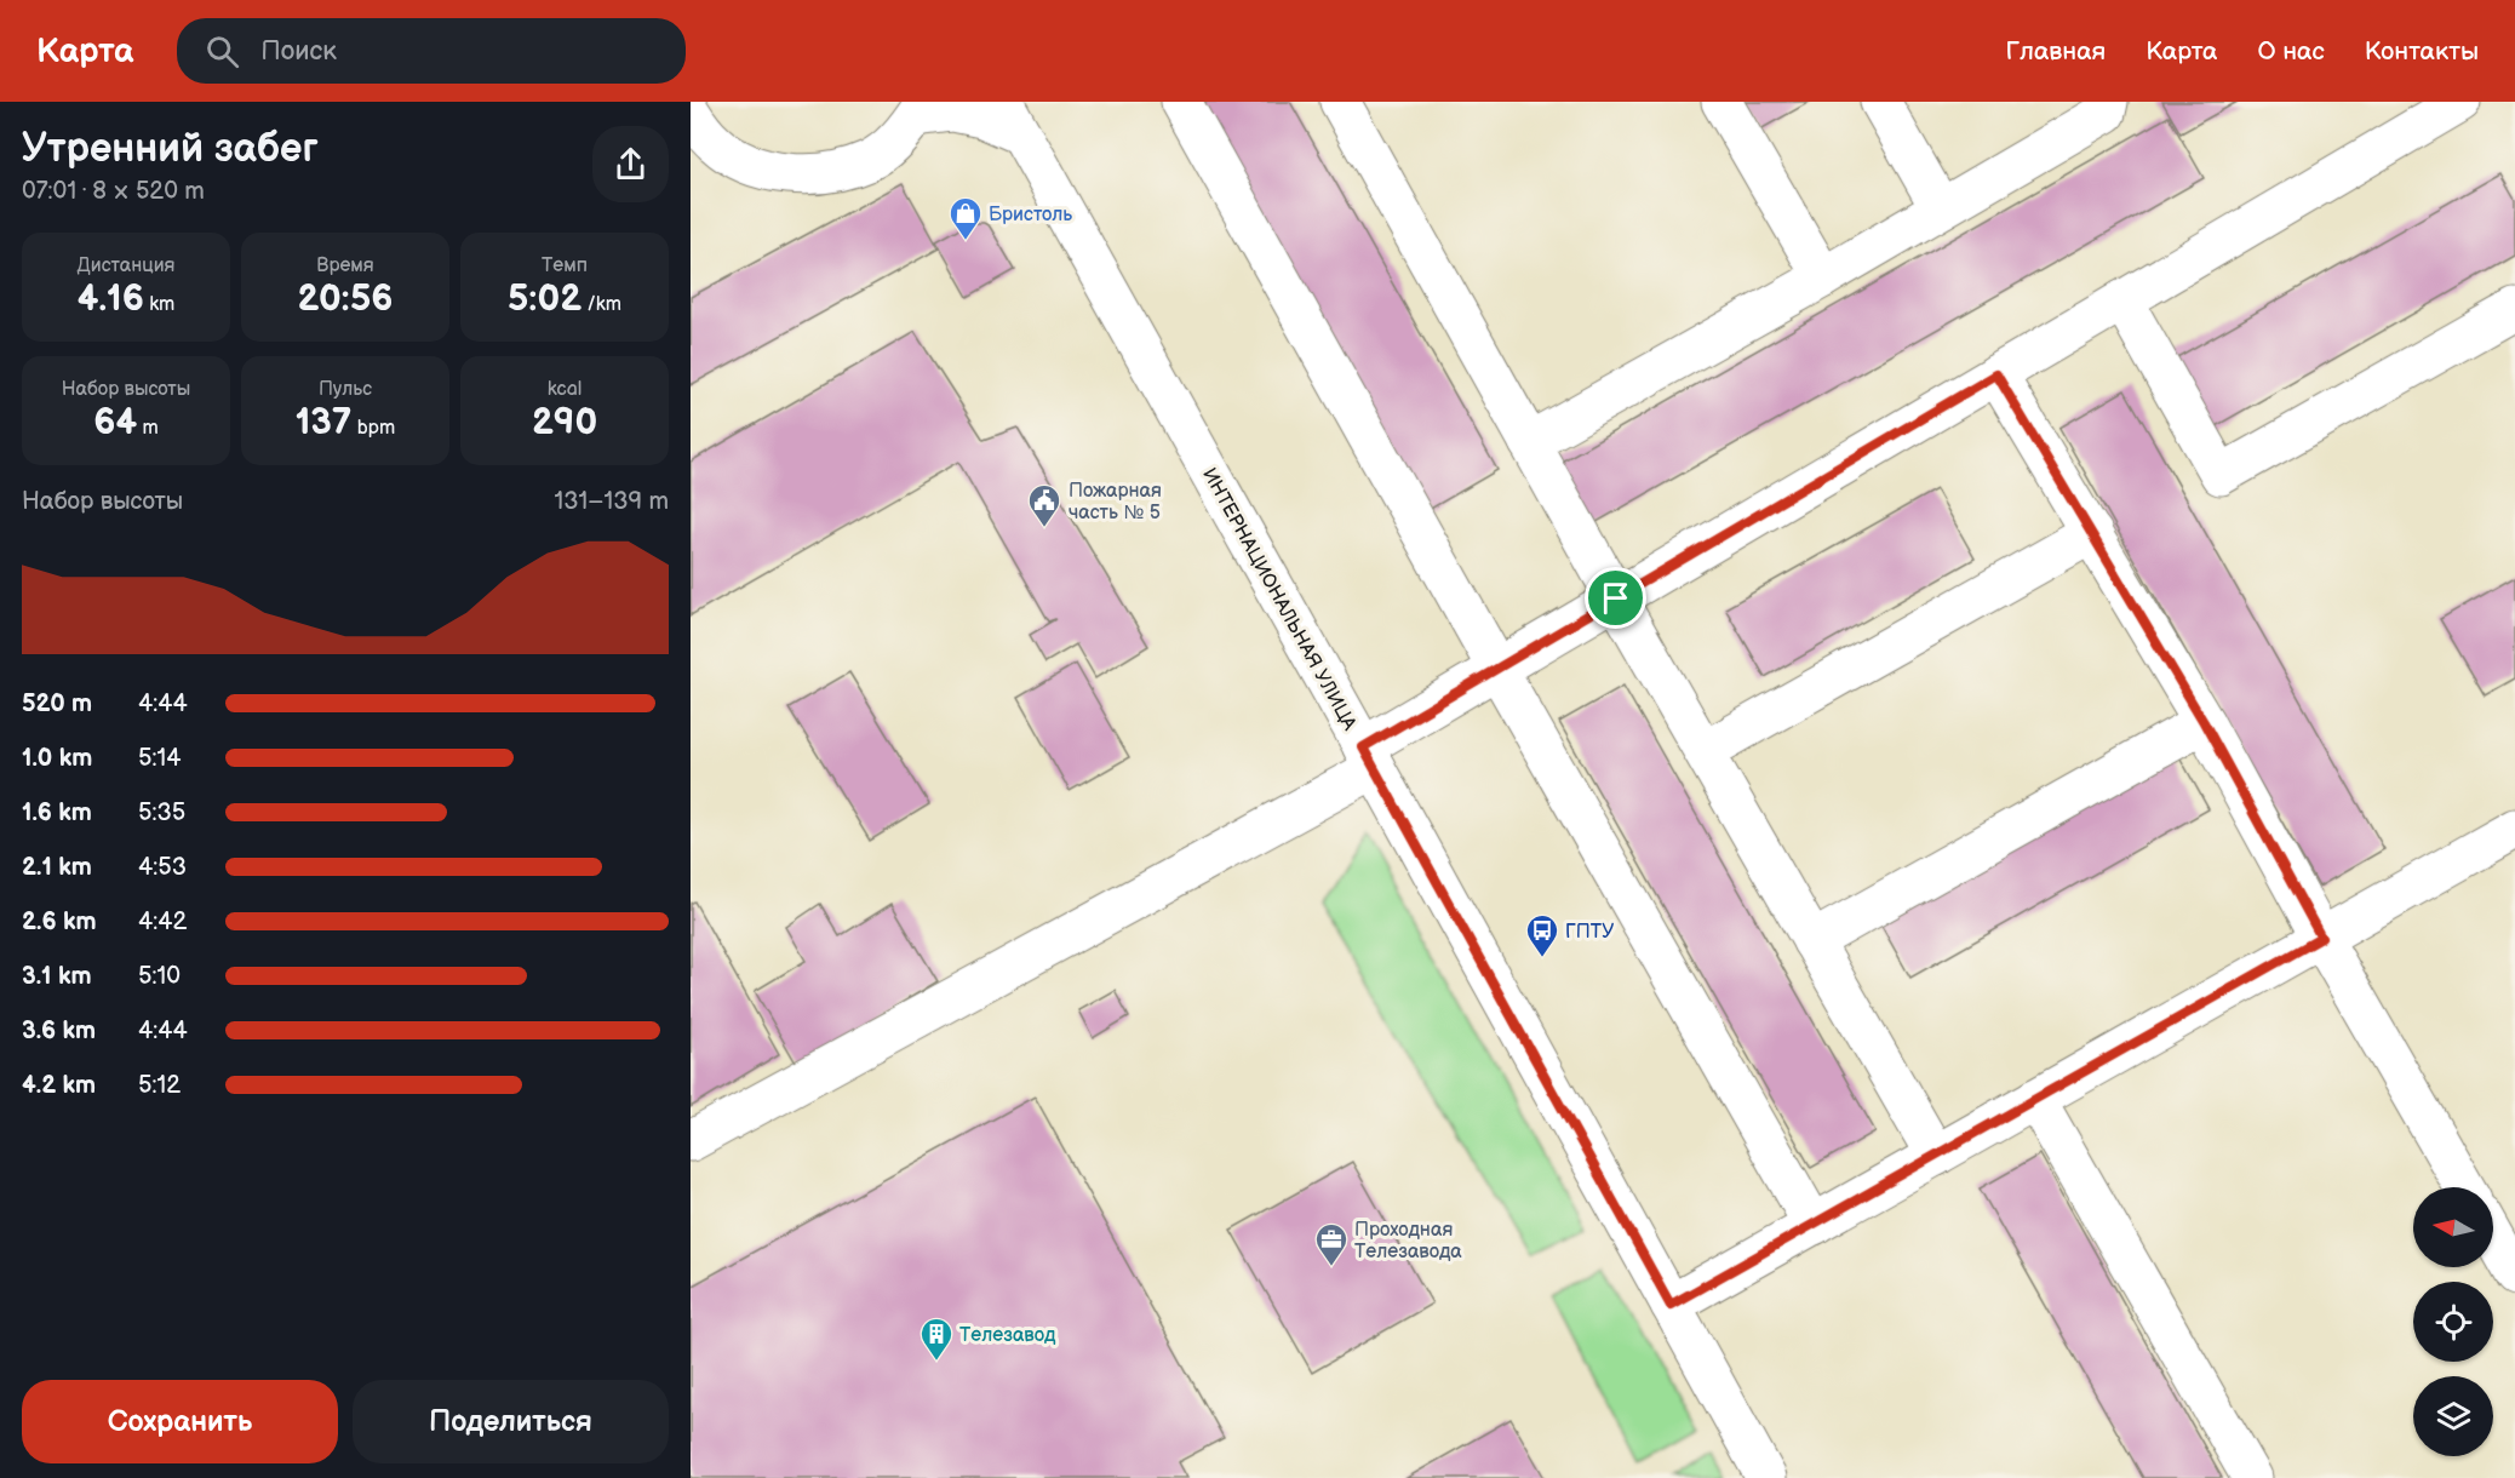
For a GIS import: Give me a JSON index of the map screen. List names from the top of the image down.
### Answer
{
  "streets": {
    "street": ["ИНТЕРНАЦИОНАЛЬНАЯ УЛИЦА"]
  },
  "places": {
    "shop": ["Бристоль"],
    "public building": ["Пожарная часть № 5"],
    "bus stop": ["ГПТУ"],
    "office": ["Проходная Телезавода"],
    "building": ["Телезавод"]
  },
  "north": "left",
  "page": {
    "header": "Карта",
    "search": "Поиск",
    "nav": [
      "Главная",
      "Карта",
      "О нас",
      "Контакты"
    ],
    "heading": ["Утренний забег", "07:01 · 8 × 520 m"],
    "stats": [
      ["Дистанция", "4.16 km"],
      ["Время", "20:56"],
      ["Темп", "5:02 /km"],
      ["Набор высоты", "64 m"],
      ["Пульс", "137 bpm"],
      ["kcal", "290"]
    ],
    "chart": ["Набор высоты", "131–139 m"],
    "list": [
      {
        "name": "520 m",
        "note": "4:44"
      },
      {
        "name": "1.0 km",
        "note": "5:14"
      },
      {
        "name": "1.6 km",
        "note": "5:35"
      },
      {
        "name": "2.1 km",
        "note": "4:53"
      },
      {
        "name": "2.6 km",
        "note": "4:42"
      },
      {
        "name": "3.1 km",
        "note": "5:10"
      },
      {
        "name": "3.6 km",
        "note": "4:44"
      },
      {
        "name": "4.2 km",
        "note": "5:12"
      }
    ],
    "buttons": ["Сохранить", "Поделиться"]
  }
}
